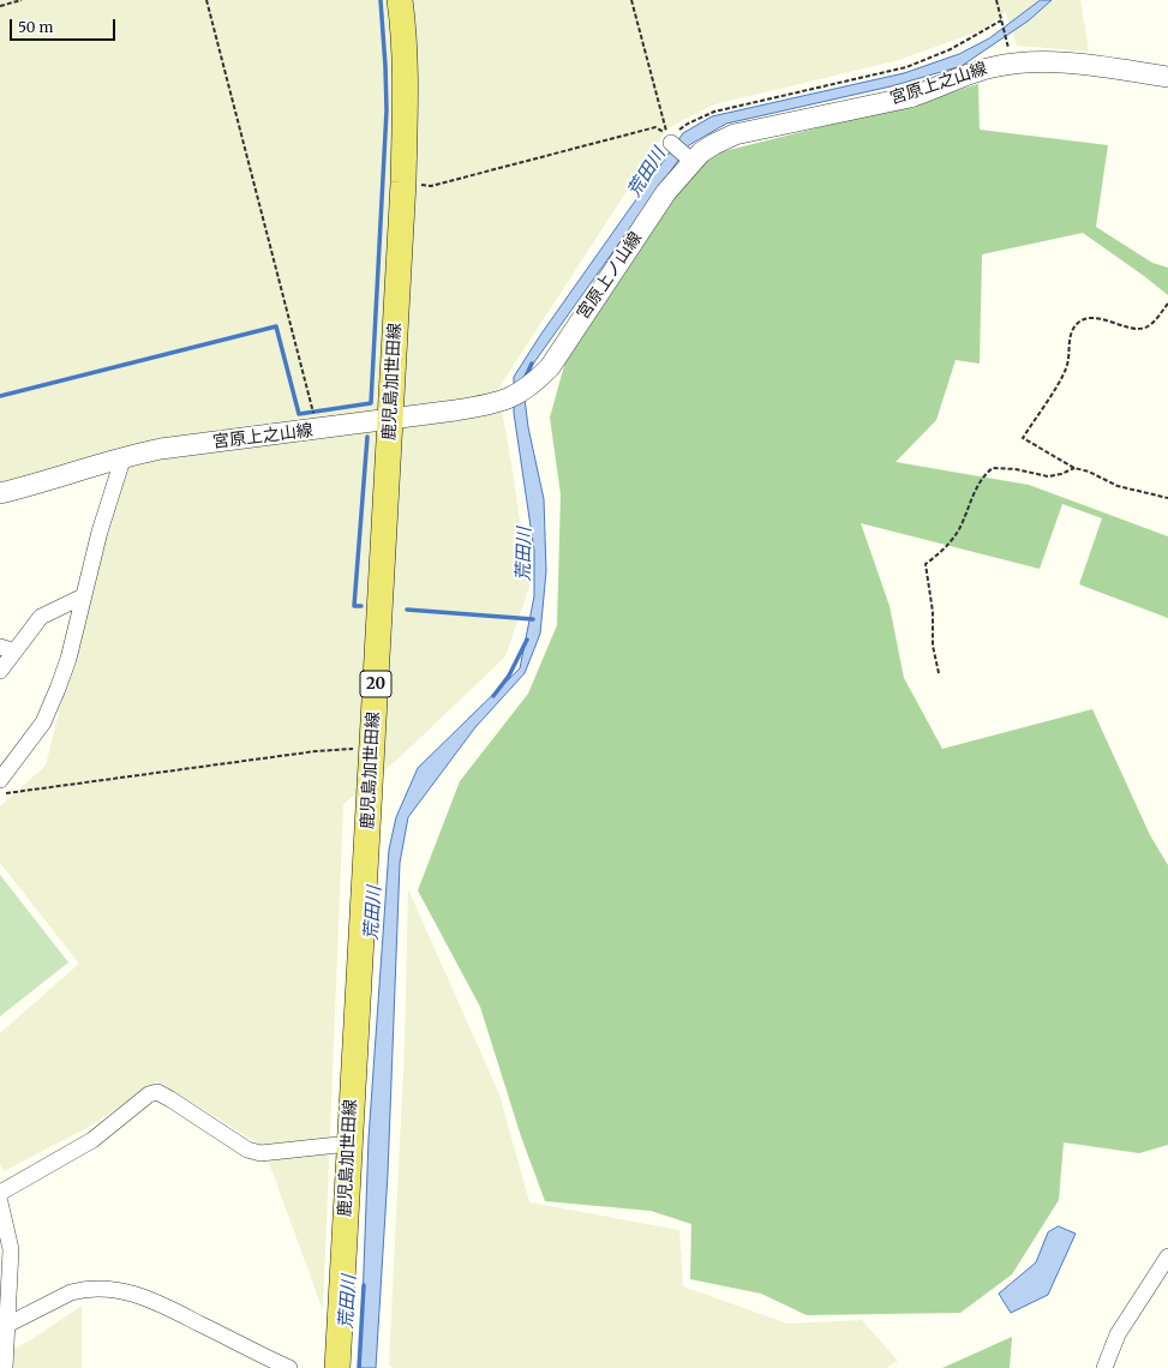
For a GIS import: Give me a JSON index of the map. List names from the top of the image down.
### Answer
{
  "streets": {
    "main road": ["鹿児島加世田線", "20"],
    "street": ["宮原上之山線", "宮原上ノ山線"]
  },
  "crossings": [
    ["宮原上之山線", "宮原上ノ山線"],
    ["宮原上之山線", "鹿児島加世田線"]
  ],
  "water": ["荒田川"],
  "scale_bar": "50 m"
}
